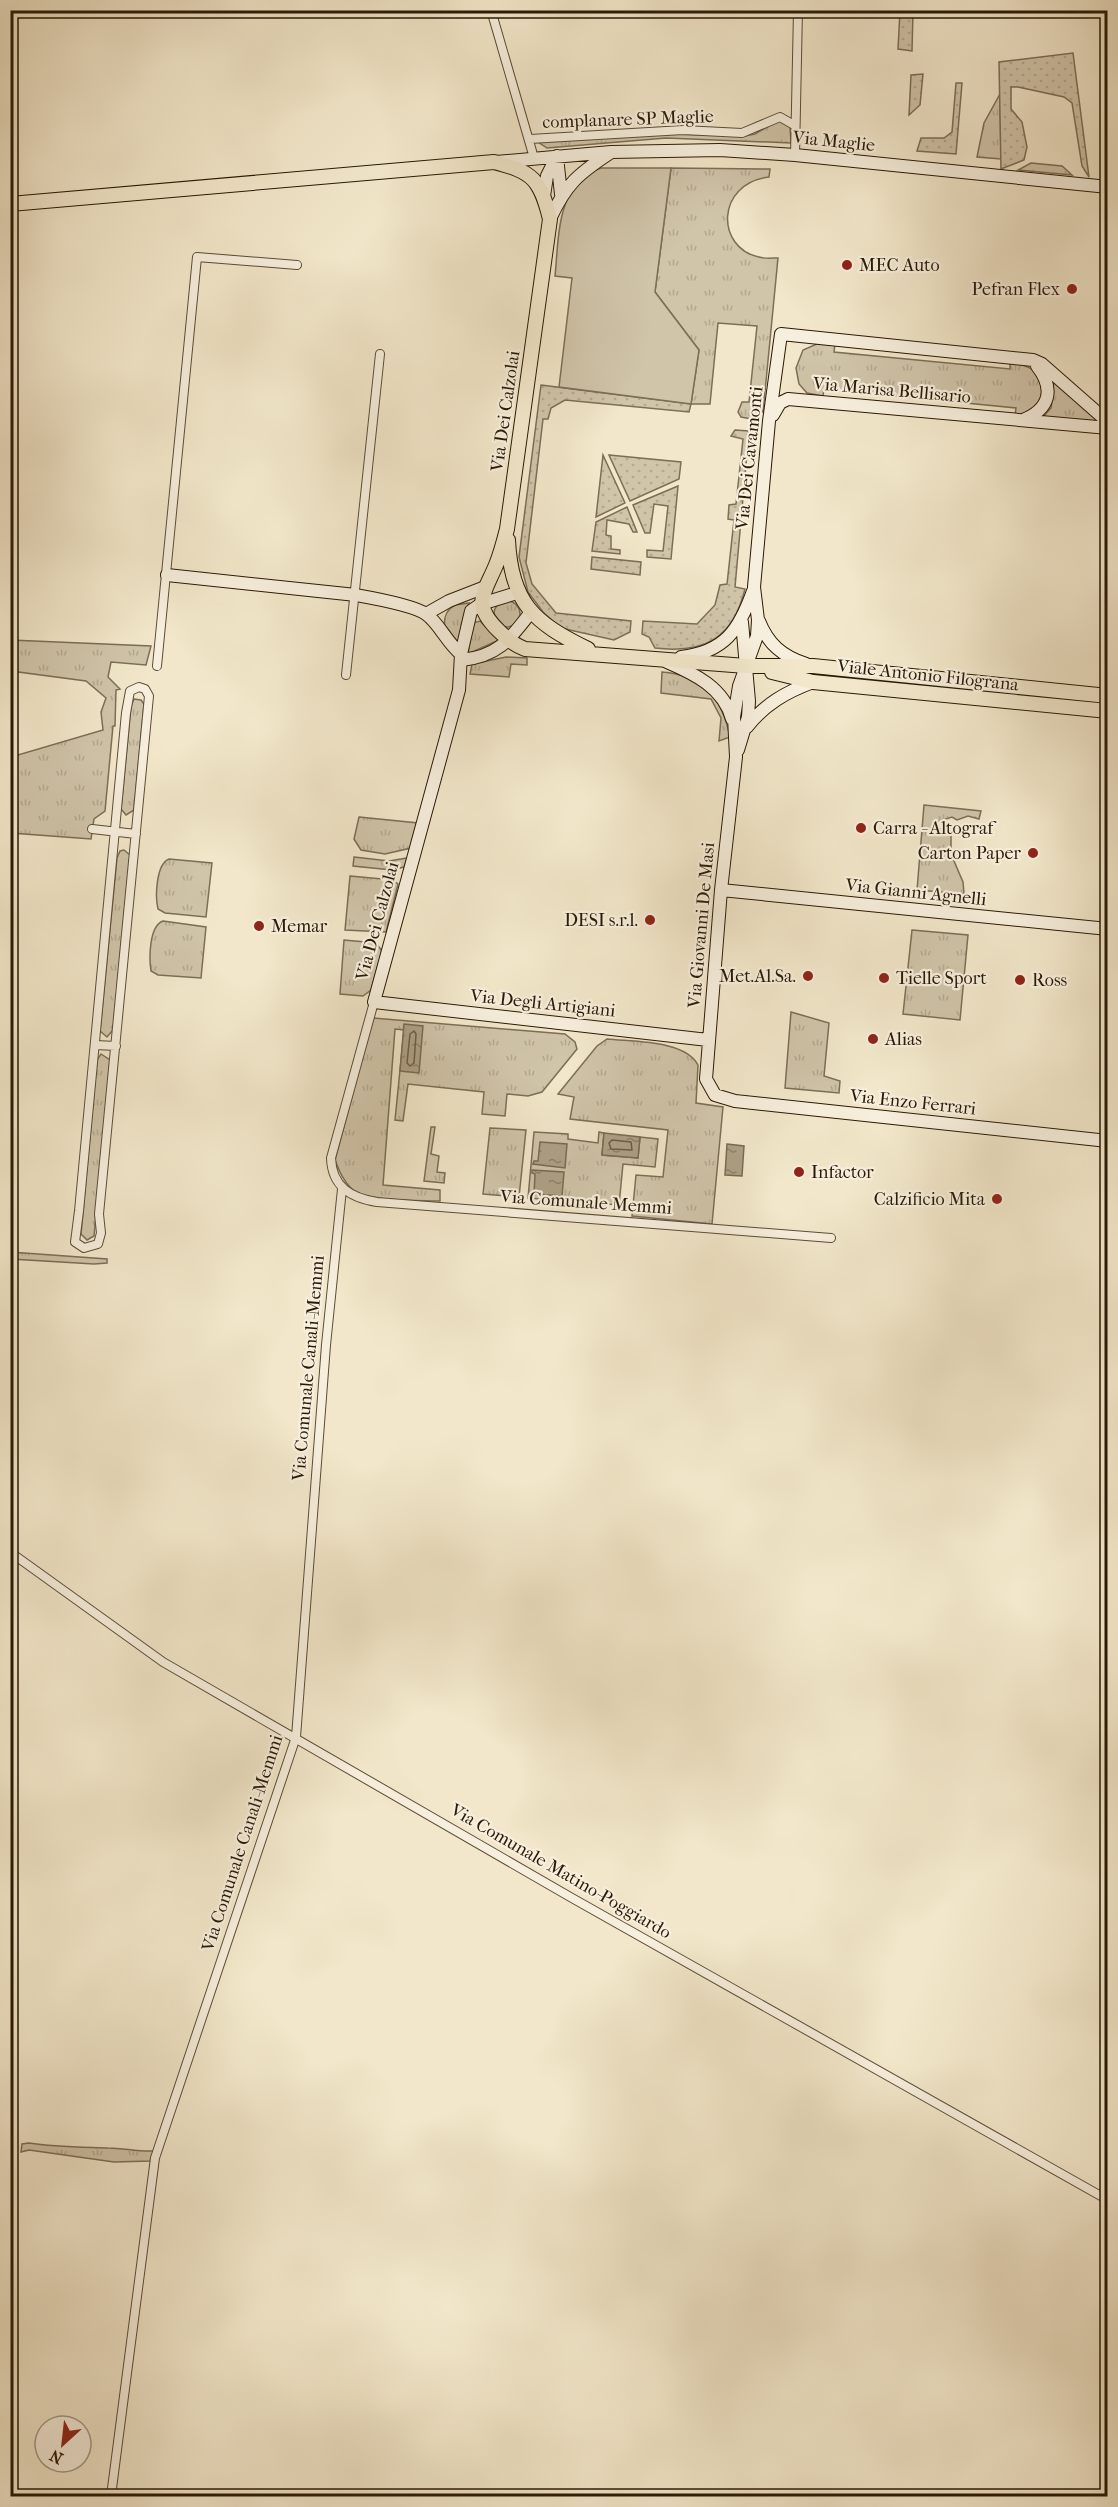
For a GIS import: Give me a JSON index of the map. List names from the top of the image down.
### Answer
{
  "streets": {
    "main road": ["Via Dei Calzolai", "Viale Antonio Filograna"],
    "street": [
      "complanare SP Maglie",
      "Via Maglie",
      "Via Marisa Bellisario",
      "Via Dei Cavamonti",
      "Via Gianni Agnelli",
      "Via Giovanni De Masi",
      "Via Degli Artigiani",
      "Via Enzo Ferrari",
      "Via Comunale Memmi",
      "Via Comunale Canali-Memmi",
      "Via Comunale Matino-Poggiardo"
    ]
  },
  "crossings": [
    ["Via Marisa Bellisario", "Via Dei Cavamonti"],
    ["Via Dei Calzolai", "Via Degli Artigiani"],
    ["Via Dei Calzolai", "Via Comunale Memmi"],
    ["Via Dei Calzolai", "Via Comunale Canali-Memmi"],
    ["Via Gianni Agnelli", "Via Giovanni De Masi"],
    ["Via Giovanni De Masi", "Via Degli Artigiani"],
    ["Via Giovanni De Masi", "Via Enzo Ferrari"],
    ["Via Comunale Memmi", "Via Comunale Canali-Memmi"],
    ["Via Comunale Canali-Memmi", "Via Comunale Matino-Poggiardo"]
  ],
  "places": [
    "MEC Auto",
    "Pefran Flex",
    "Carra - Altograf",
    "Carton Paper",
    "DESI s.r.l.",
    "Memar",
    "Met.Al.Sa.",
    "Tielle Sport",
    "Ross",
    "Alias",
    "Infactor",
    "Calzificio Mita"
  ],
  "north": "bottom left"
}
